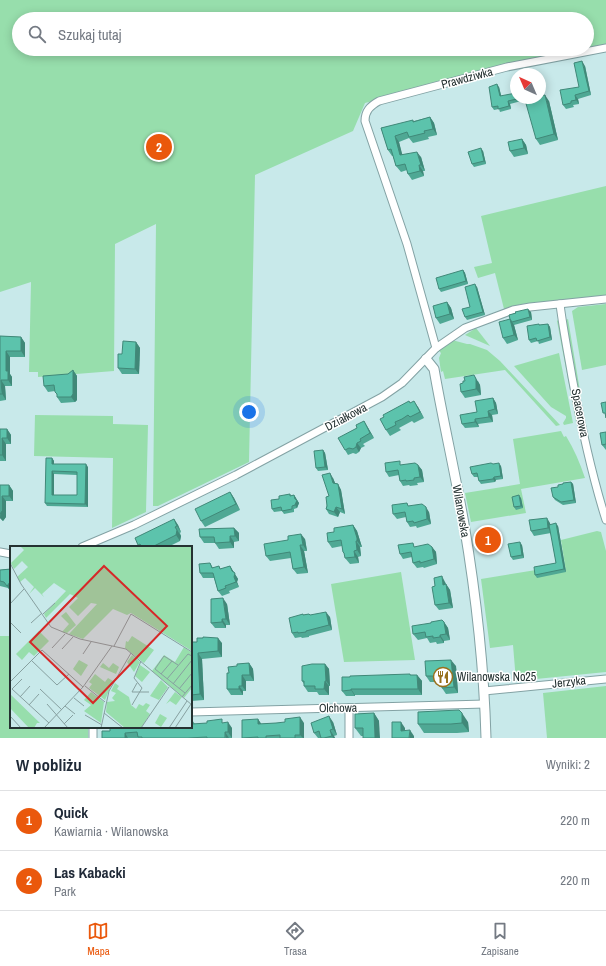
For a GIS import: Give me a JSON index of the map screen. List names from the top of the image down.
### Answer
{
  "streets": {
    "street": [
      "Prawdziwka",
      "Spacerowa",
      "Działkowa",
      "Wilanowska",
      "Jerzyka",
      "Olchowa"
    ]
  },
  "crossings": [
    ["Prawdziwka", "Działkowa"],
    ["Spacerowa", "Działkowa"],
    ["Działkowa", "Wilanowska"],
    ["Wilanowska", "Jerzyka"],
    ["Wilanowska", "Olchowa"]
  ],
  "places": {
    "restaurant": ["Wilanowska No25"]
  },
  "north": "top left",
  "page": {
    "search": "Szukaj tutaj",
    "pins": ["2", "1"],
    "heading": ["W pobliżu", "Wyniki: 2"],
    "list": [
      {
        "mark": "1",
        "name": "Quick",
        "note": "Kawiarnia · Wilanowska",
        "value": "220 m"
      },
      {
        "mark": "2",
        "name": "Las Kabacki",
        "note": "Park",
        "value": "220 m"
      }
    ],
    "nav": ["Mapa", "Trasa", "Zapisane"]
  }
}
